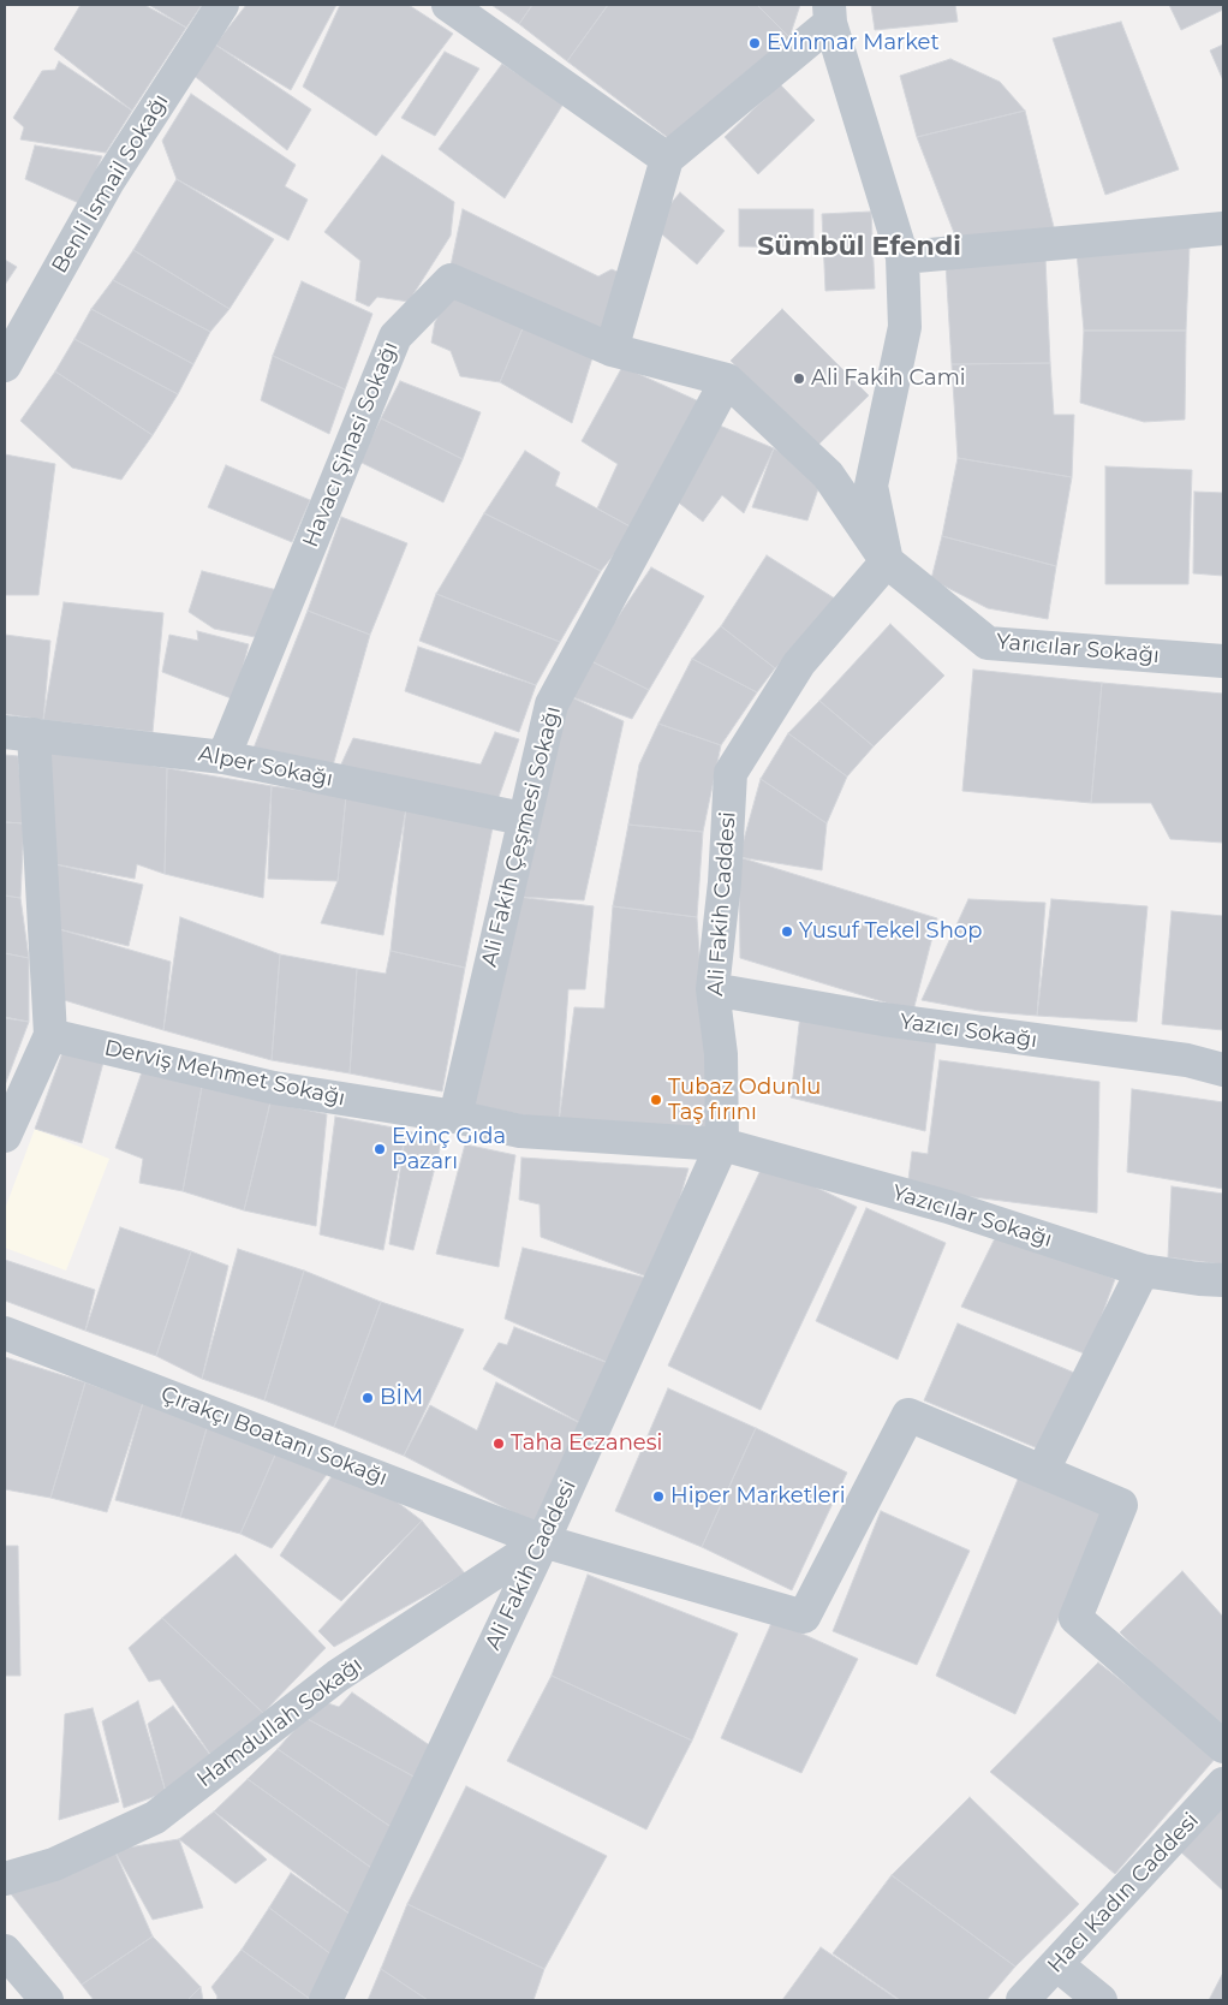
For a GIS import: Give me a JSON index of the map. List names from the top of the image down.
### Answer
{
  "streets": {
    "street": [
      "Benli İsmail Sokağı",
      "Havacı Şinasi Sokağı",
      "Yarıcılar Sokağı",
      "Alper Sokağı",
      "Ali Fakih Çeşmesi Sokağı",
      "Ali Fakih Caddesi",
      "Yazıcı Sokağı",
      "Derviş Mehmet Sokağı",
      "Yazıcılar Sokağı",
      "Çırakçı Boatanı Sokağı",
      "Hamdullah Sokağı",
      "Hacı Kadın Caddesi"
    ]
  },
  "crossings": [
    ["Havacı Şinasi Sokağı", "Yarıcılar Sokağı"],
    ["Havacı Şinasi Sokağı", "Alper Sokağı"],
    ["Havacı Şinasi Sokağı", "Ali Fakih Çeşmesi Sokağı"],
    ["Havacı Şinasi Sokağı", "Ali Fakih Caddesi"],
    ["Yarıcılar Sokağı", "Ali Fakih Caddesi"],
    ["Alper Sokağı", "Ali Fakih Çeşmesi Sokağı"],
    ["Ali Fakih Çeşmesi Sokağı", "Derviş Mehmet Sokağı"],
    ["Ali Fakih Caddesi", "Yazıcı Sokağı"],
    ["Ali Fakih Caddesi", "Derviş Mehmet Sokağı"],
    ["Ali Fakih Caddesi", "Yazıcılar Sokağı"],
    ["Ali Fakih Caddesi", "Çırakçı Boatanı Sokağı"],
    ["Ali Fakih Caddesi", "Hamdullah Sokağı"],
    ["Derviş Mehmet Sokağı", "Yazıcılar Sokağı"],
    ["Çırakçı Boatanı Sokağı", "Hamdullah Sokağı"]
  ],
  "districts": ["Sümbül Efendi"],
  "places": [
    "Evinmar Market",
    "Ali Fakih Cami",
    "Yusuf Tekel Shop",
    "Tubaz Odunlu Taş fırını",
    "Evinç Gıda Pazarı",
    "BİM",
    "Taha Eczanesi",
    "Hiper Marketleri"
  ]
}
